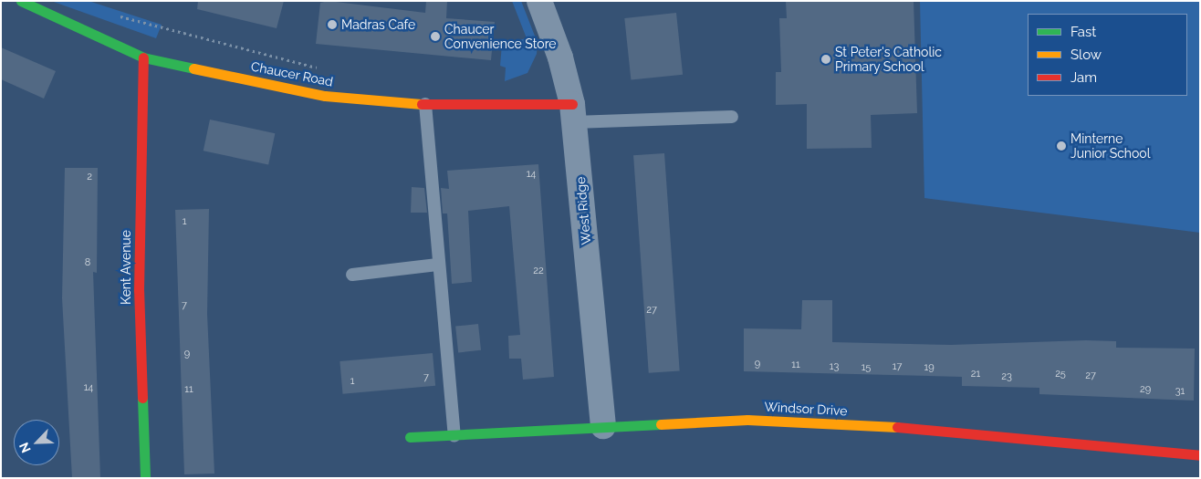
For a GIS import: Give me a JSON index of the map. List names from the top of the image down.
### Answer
{
  "streets": {
    "street": [
      "Chaucer Road",
      "West Ridge",
      "Kent Avenue",
      "Windsor Drive"
    ]
  },
  "crossings": [
    ["Chaucer Road", "West Ridge"],
    ["Chaucer Road", "Kent Avenue"],
    ["West Ridge", "Windsor Drive"]
  ],
  "places": [
    "Madras Cafe",
    "Chaucer Convenience Store",
    "St Peter's Catholic Primary School",
    "Minterne Junior School"
  ],
  "house_numbers": [
    "14",
    "2",
    "1",
    "8",
    "22",
    "7",
    "27",
    "9",
    "9",
    "11",
    "13",
    "17",
    "15",
    "19",
    "21",
    "25",
    "27",
    "23",
    "7",
    "1",
    "14",
    "11",
    "29",
    "31"
  ],
  "legend": ["Fast", "Slow", "Jam"],
  "north": "bottom left"
}
